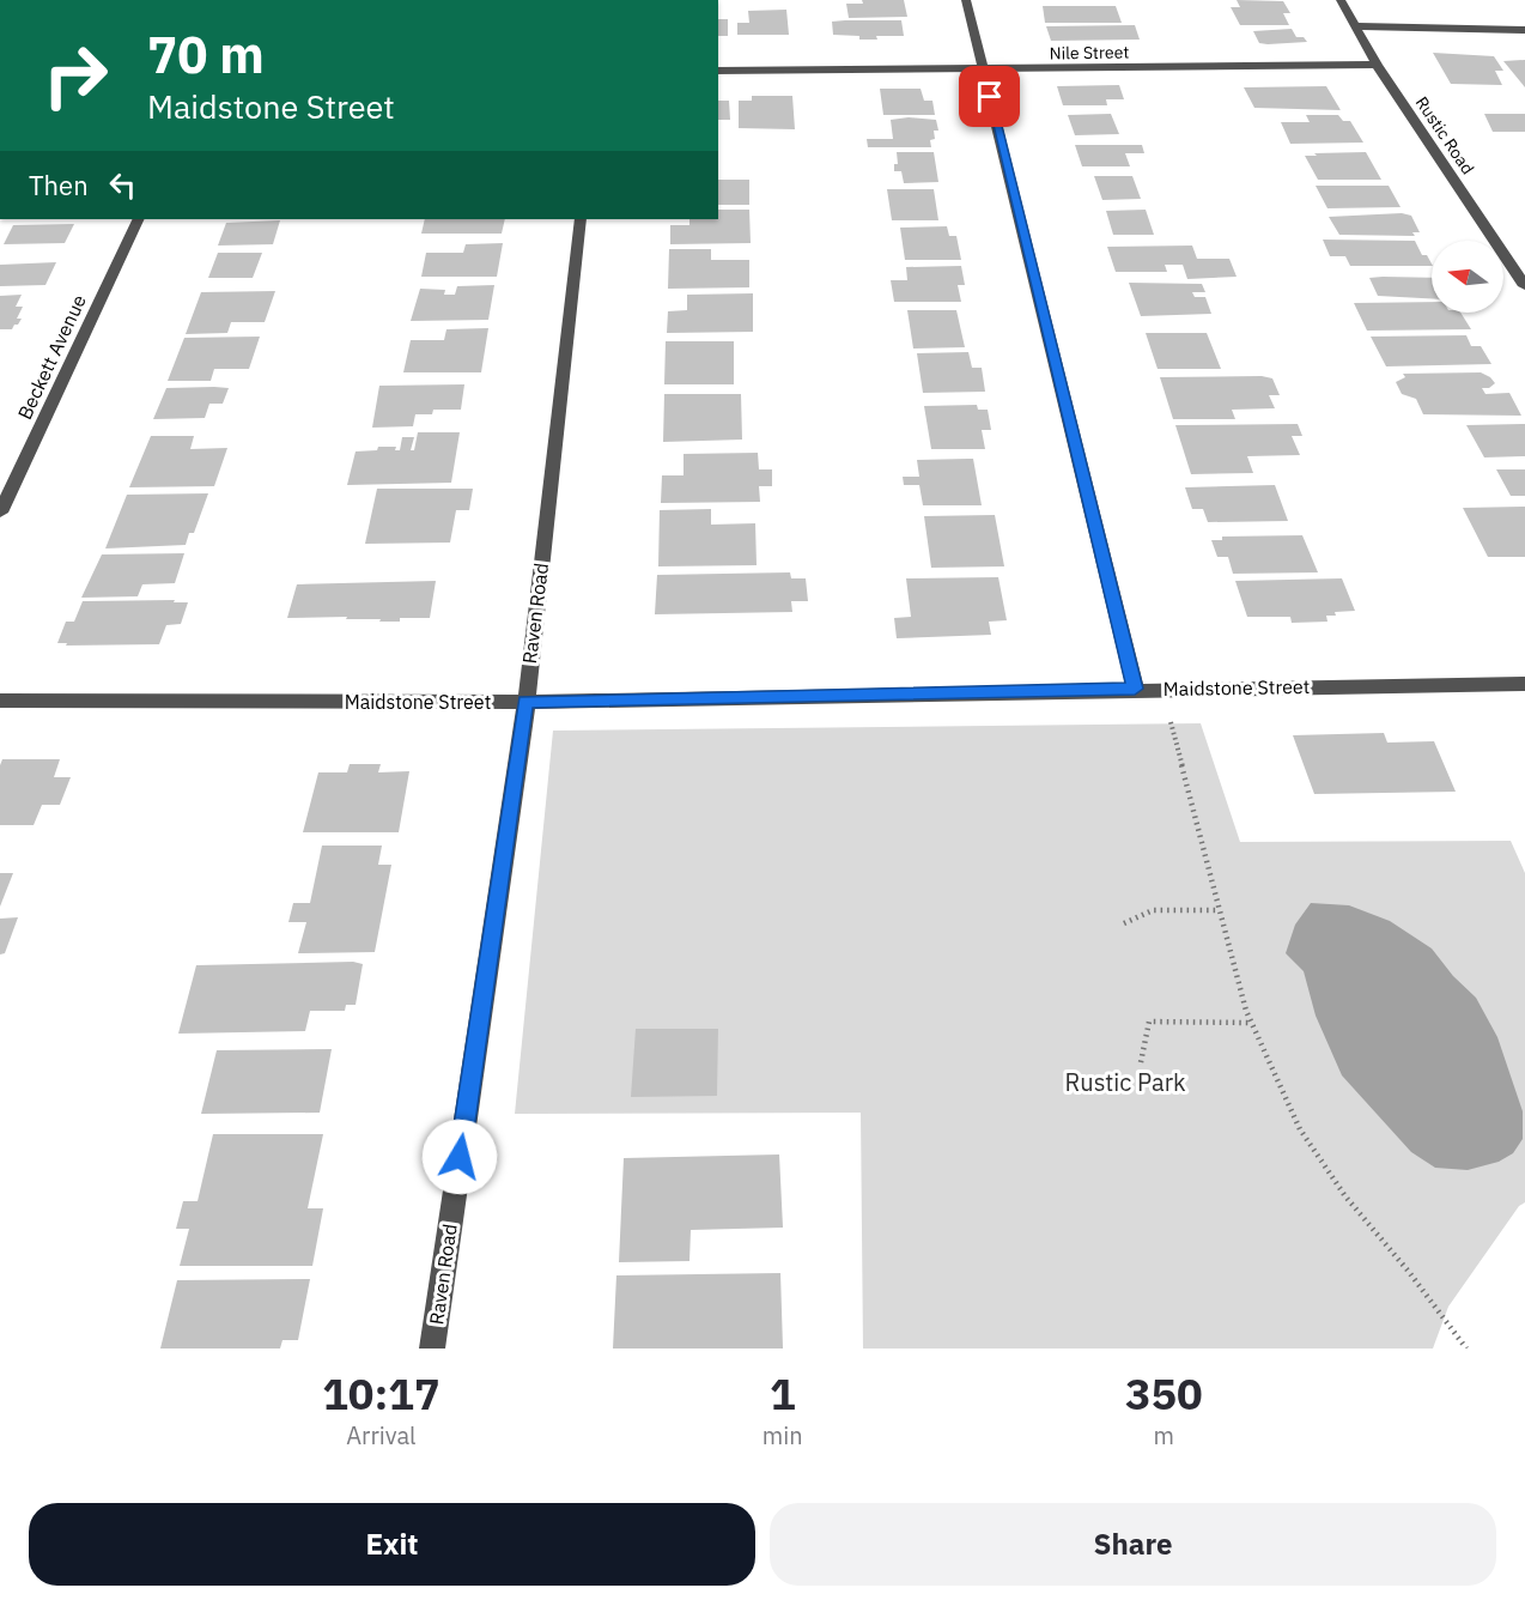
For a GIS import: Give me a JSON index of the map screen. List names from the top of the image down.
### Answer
{
  "streets": {
    "street": [
      "Nile Street",
      "Rustic Road",
      "Beckett Avenue",
      "Raven Road",
      "Maidstone Street"
    ]
  },
  "crossings": [
    ["Nile Street", "Rustic Road"],
    ["Raven Road", "Maidstone Street"]
  ],
  "parks": ["Rustic Park"],
  "north": "left",
  "page": {
    "turn": ["70 m", "Maidstone Street"],
    "then": "Then",
    "eta": [
      "10:17",
      "Arrival",
      "1",
      "min",
      "350",
      "m"
    ],
    "buttons": ["Exit", "Share"]
  }
}
